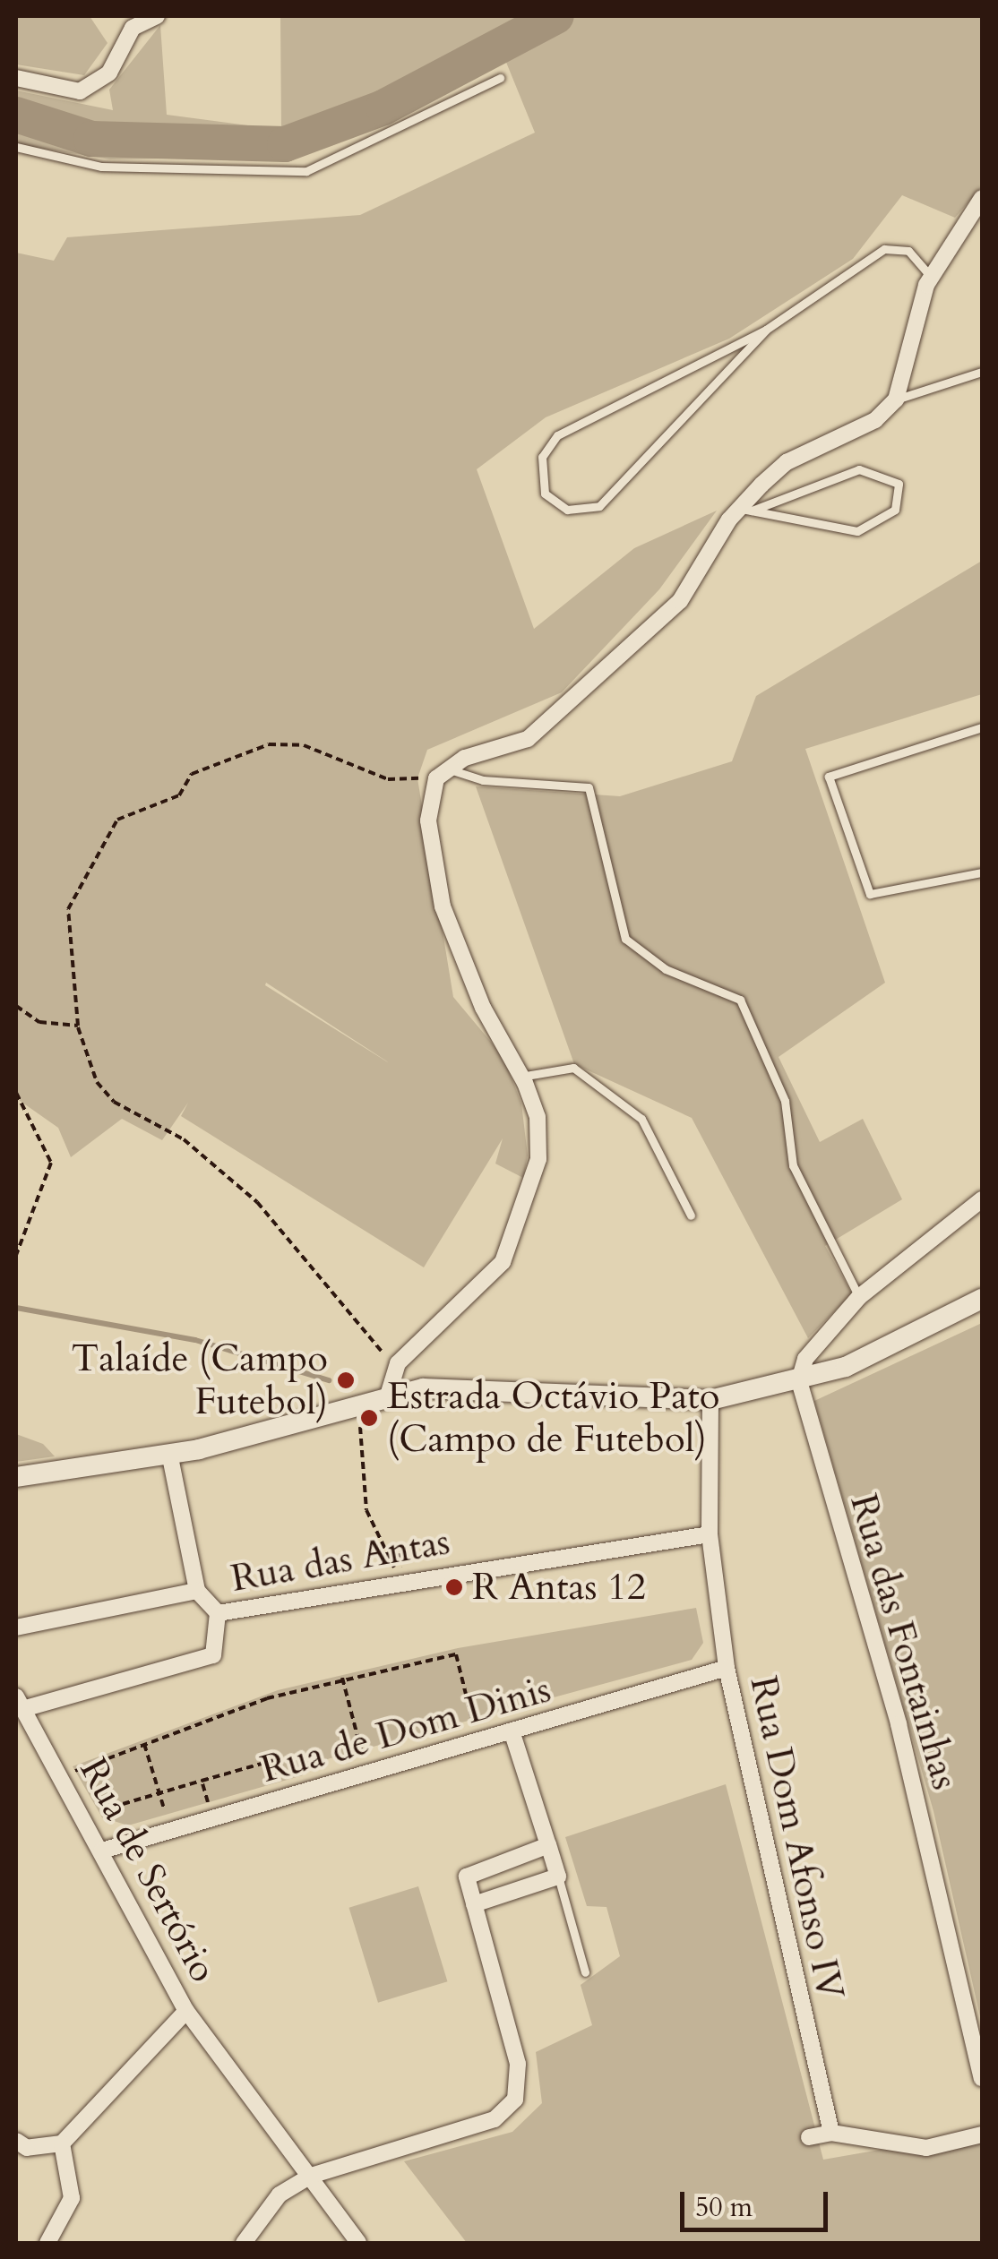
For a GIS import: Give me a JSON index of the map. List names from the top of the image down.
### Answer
{
  "streets": {
    "street": [
      "Rua das Antas",
      "Rua das Fontainhas",
      "Rua de Dom Dinis",
      "Rua Dom Afonso IV",
      "Rua de Sertório"
    ]
  },
  "crossings": [
    ["Rua das Antas", "Rua Dom Afonso IV"],
    ["Rua das Antas", "Rua de Sertório"],
    ["Rua de Dom Dinis", "Rua Dom Afonso IV"],
    ["Rua de Dom Dinis", "Rua de Sertório"]
  ],
  "places": ["Talaíde (Campo Futebol)", "Estrada Octávio Pato (Campo de Futebol)", "R Antas 12"],
  "scale_bar": "50 m"
}
